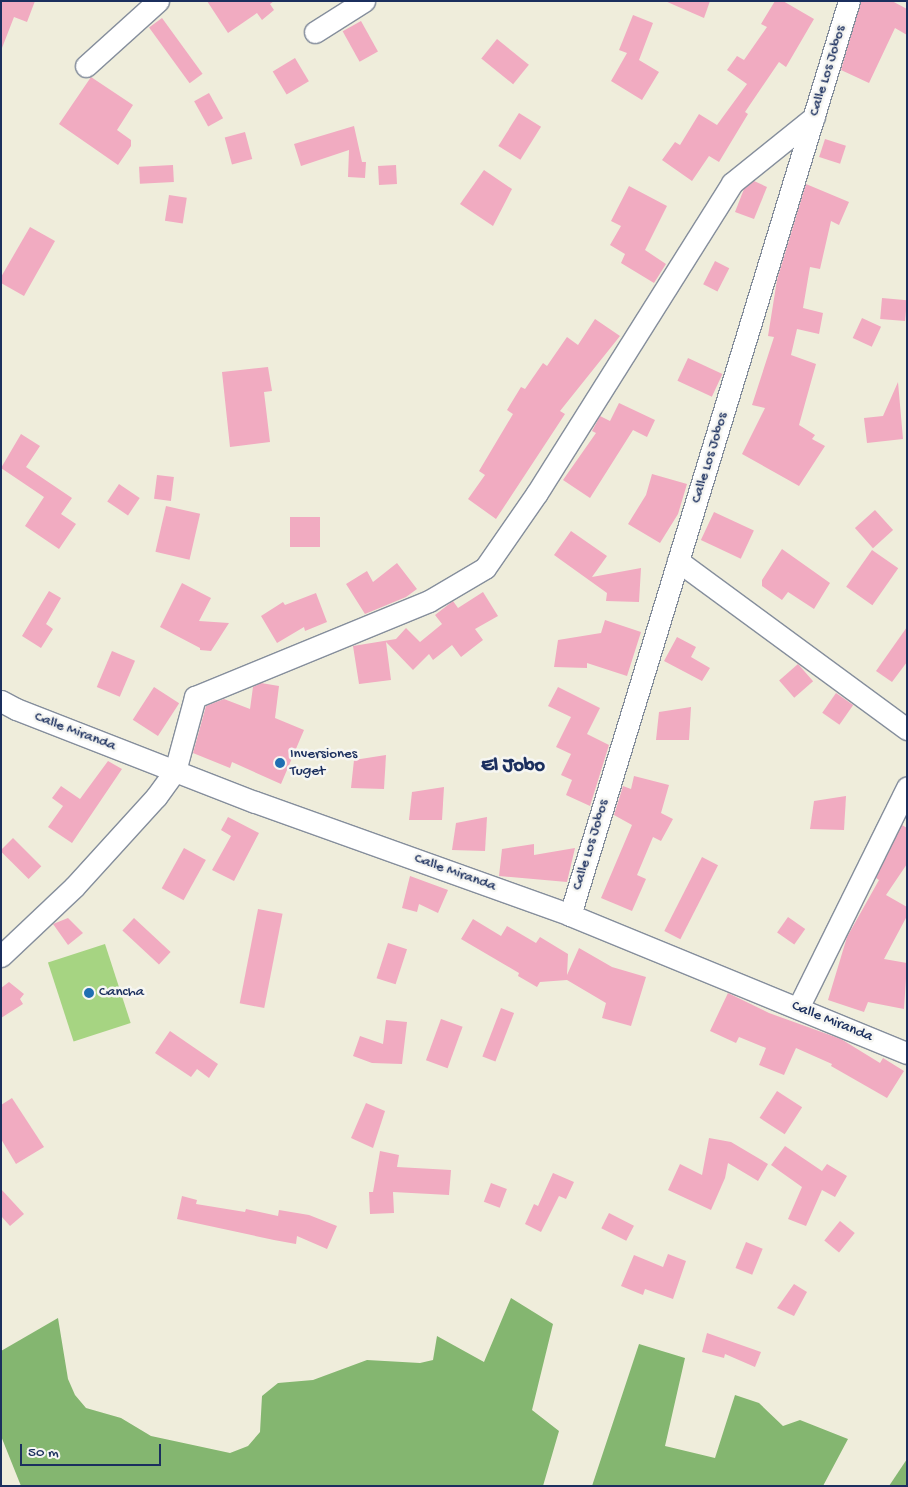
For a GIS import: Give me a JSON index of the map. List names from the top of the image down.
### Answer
{
  "streets": {
    "street": ["Calle Los Jobos", "Calle Miranda"]
  },
  "crossings": [
    ["Calle Los Jobos", "Calle Miranda"]
  ],
  "districts": ["El Jobo"],
  "places": ["Inversiones Tuget", "Cancha"],
  "scale_bar": "50 m"
}
